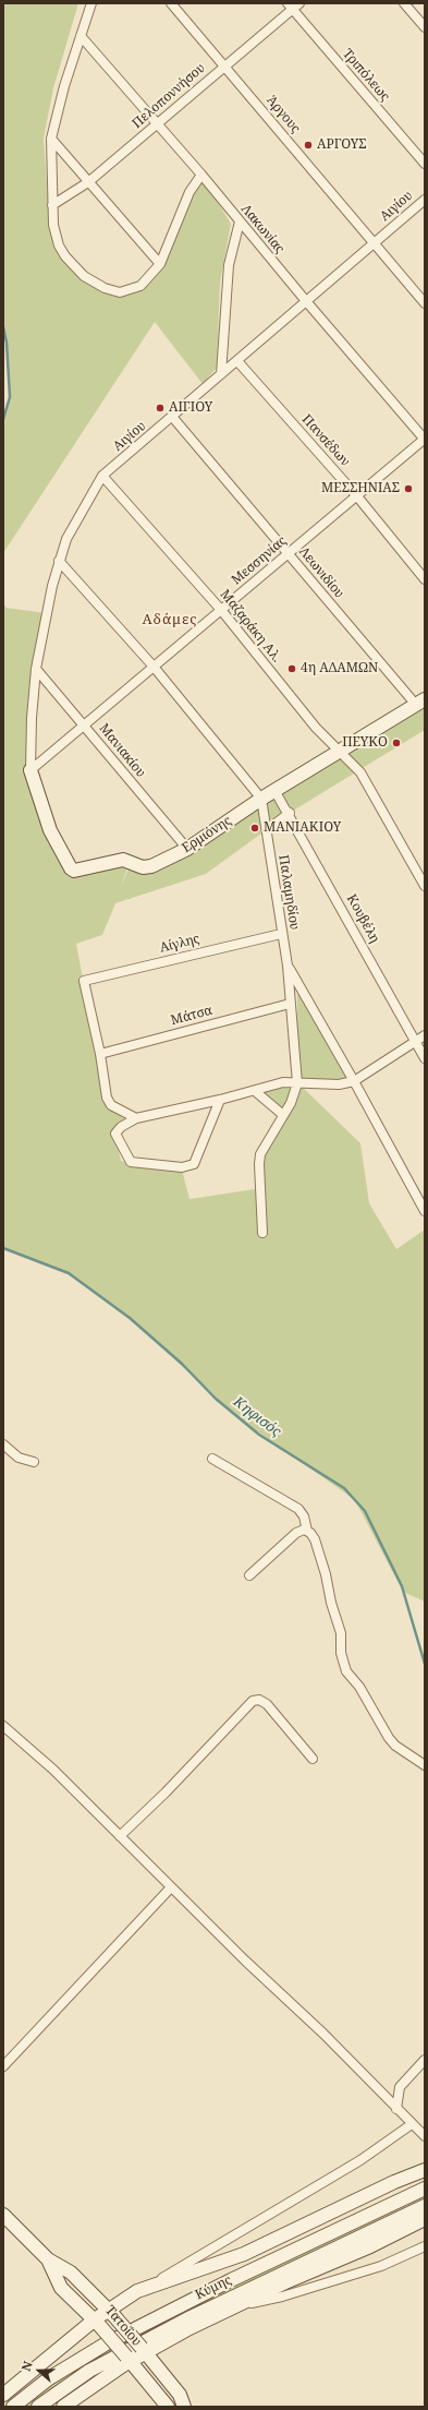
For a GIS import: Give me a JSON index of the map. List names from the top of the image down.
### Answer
{
  "streets": {
    "main road": ["Ερμιόνης", "Κύμης", "Τατοΐου"],
    "street": [
      "Τριπόλεως",
      "Πελοποννήσου",
      "Άργους",
      "Αιγίου",
      "Λακωνίας",
      "Πανσέδων",
      "Μεσσηνίας",
      "Λεωνιδίου",
      "Μαζαράκη Αλ.",
      "Μανιακίου",
      "Παλαμηδίου",
      "Κουβέλη",
      "Αίγλης",
      "Μάτσα"
    ]
  },
  "crossings": [
    ["Τριπόλεως", "Πελοποννήσου"],
    ["Πελοποννήσου", "Άργους"],
    ["Πελοποννήσου", "Λακωνίας"],
    ["Άργους", "Αιγίου"],
    ["Αιγίου", "Λακωνίας"],
    ["Αιγίου", "Πανσέδων"],
    ["Αιγίου", "Μεσσηνίας"],
    ["Αιγίου", "Λεωνιδίου"],
    ["Αιγίου", "Μαζαράκη Αλ."],
    ["Αιγίου", "Μανιακίου"],
    ["Αιγίου", "Ερμιόνης"],
    ["Αιγίου", "Παλαμηδίου"],
    ["Λακωνίας", "Μεσσηνίας"],
    ["Πανσέδων", "Μεσσηνίας"],
    ["Μεσσηνίας", "Λεωνιδίου"],
    ["Μεσσηνίας", "Μαζαράκη Αλ."],
    ["Μεσσηνίας", "Μανιακίου"],
    ["Μεσσηνίας", "Ερμιόνης"],
    ["Μεσσηνίας", "Παλαμηδίου"],
    ["Λεωνιδίου", "Ερμιόνης"],
    ["Μαζαράκη Αλ.", "Ερμιόνης"],
    ["Μανιακίου", "Ερμιόνης"],
    ["Ερμιόνης", "Παλαμηδίου"],
    ["Ερμιόνης", "Κουβέλη"],
    ["Παλαμηδίου", "Αίγλης"],
    ["Παλαμηδίου", "Μάτσα"],
    ["Αίγλης", "Μάτσα"]
  ],
  "districts": ["Αδάμες"],
  "water": ["Κηφισός"],
  "places": [
    "ΑΡΓΟΥΣ",
    "ΑΙΓΙΟΥ",
    "ΜΕΣΣΗΝΙΑΣ",
    "4η ΑΔΑΜΩΝ",
    "ΠΕΥΚΟ",
    "ΜΑΝΙΑΚΙΟΥ"
  ],
  "north": "left"
}
